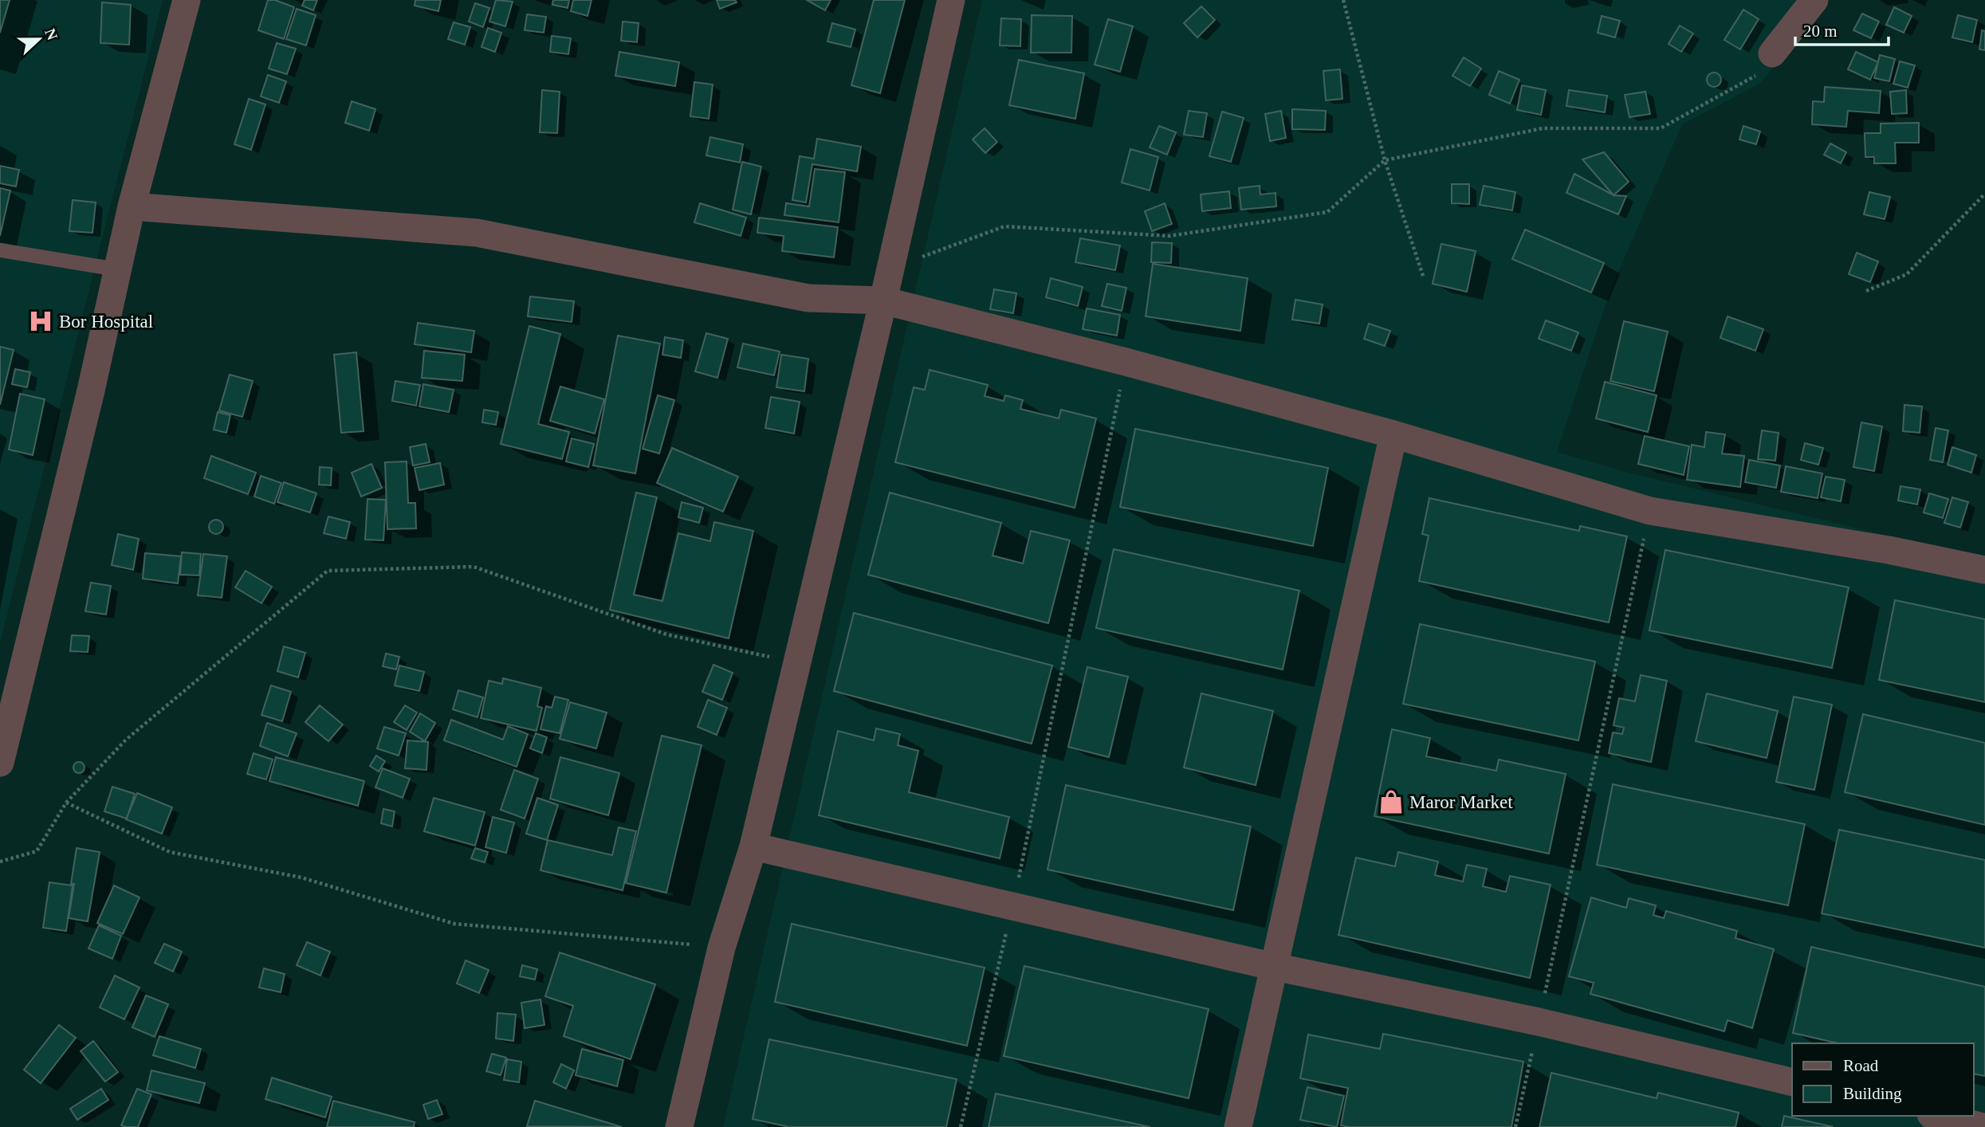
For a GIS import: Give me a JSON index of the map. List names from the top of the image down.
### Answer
{
  "places": {
    "hospital": ["Bor Hospital"],
    "shop": ["Maror Market"]
  },
  "legend": ["Road", "Building"],
  "scale_bar": "20 m",
  "north": "right"
}
